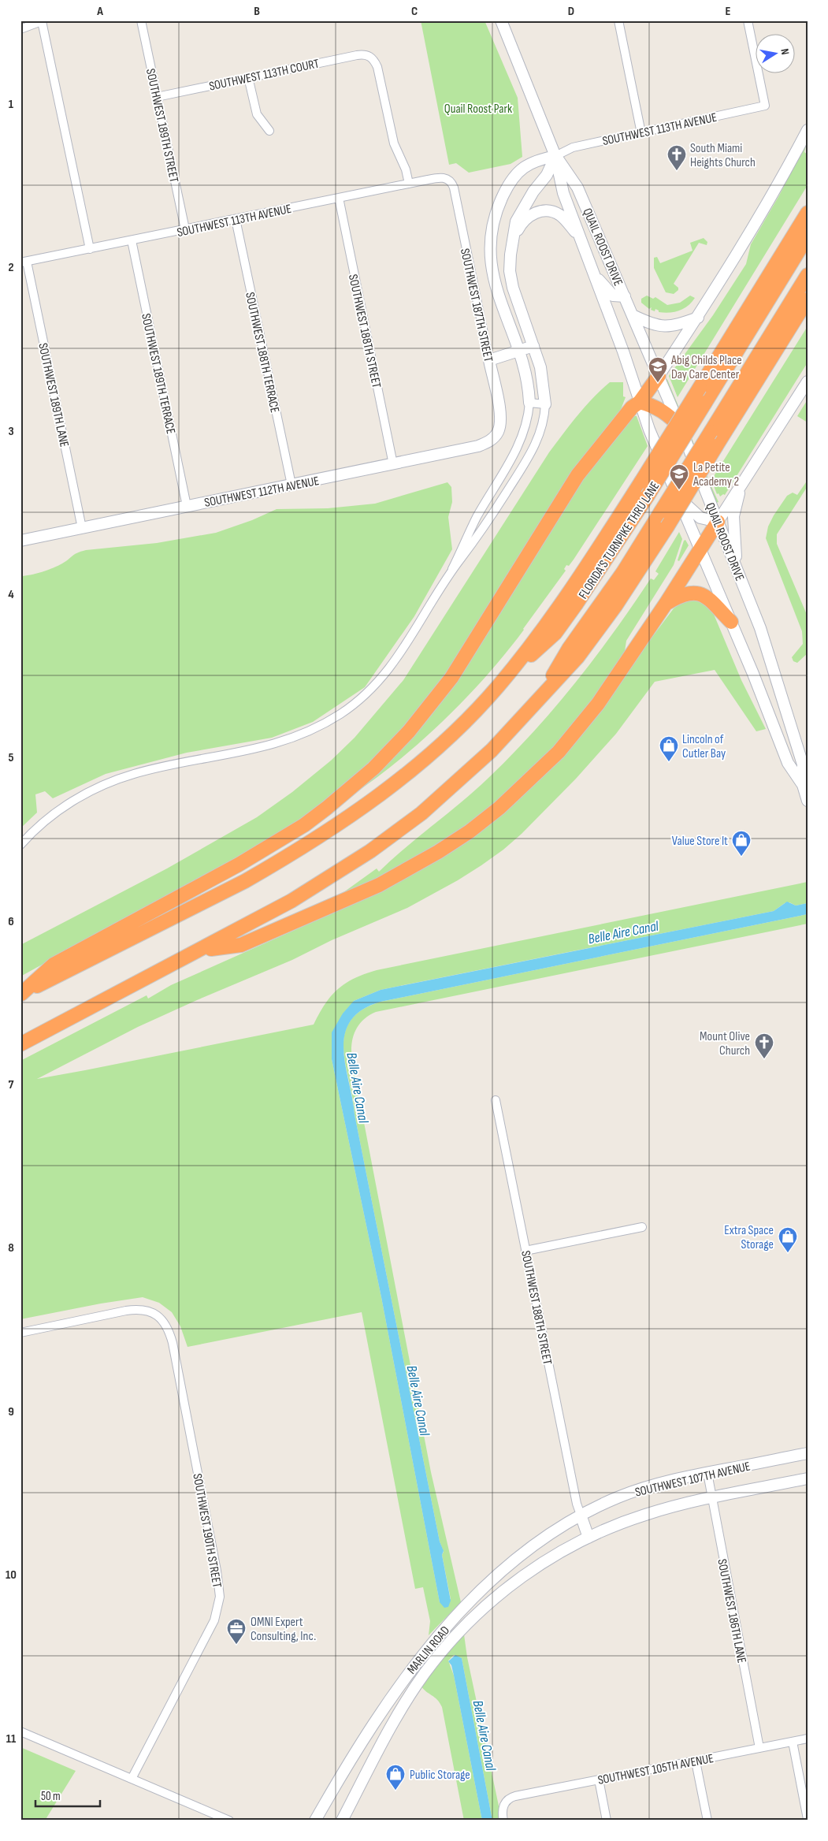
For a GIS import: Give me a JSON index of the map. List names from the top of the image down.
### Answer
{
  "streets": {
    "highway": ["FLORIDA'S TURNPIKE THRU LANE"],
    "street": [
      "SOUTHWEST 113TH COURT",
      "SOUTHWEST 189TH STREET",
      "SOUTHWEST 113TH AVENUE",
      "QUAIL ROOST DRIVE",
      "SOUTHWEST 187TH STREET",
      "SOUTHWEST 188TH STREET",
      "SOUTHWEST 188TH TERRACE",
      "SOUTHWEST 189TH TERRACE",
      "SOUTHWEST 189TH LANE",
      "SOUTHWEST 112TH AVENUE",
      "SOUTHWEST 107TH AVENUE",
      "SOUTHWEST 190TH STREET",
      "SOUTHWEST 186TH LANE",
      "MARLIN ROAD",
      "SOUTHWEST 105TH AVENUE"
    ]
  },
  "crossings": [
    ["SOUTHWEST 113TH COURT", "SOUTHWEST 189TH STREET"],
    ["SOUTHWEST 113TH COURT", "SOUTHWEST 113TH AVENUE"],
    ["SOUTHWEST 189TH STREET", "SOUTHWEST 113TH AVENUE"],
    ["SOUTHWEST 113TH AVENUE", "QUAIL ROOST DRIVE"],
    ["SOUTHWEST 113TH AVENUE", "SOUTHWEST 187TH STREET"],
    ["SOUTHWEST 113TH AVENUE", "SOUTHWEST 188TH STREET"],
    ["SOUTHWEST 113TH AVENUE", "SOUTHWEST 188TH TERRACE"],
    ["SOUTHWEST 113TH AVENUE", "SOUTHWEST 189TH TERRACE"],
    ["SOUTHWEST 113TH AVENUE", "SOUTHWEST 189TH LANE"],
    ["SOUTHWEST 187TH STREET", "SOUTHWEST 112TH AVENUE"],
    ["SOUTHWEST 188TH STREET", "SOUTHWEST 112TH AVENUE"],
    ["SOUTHWEST 188TH STREET", "SOUTHWEST 107TH AVENUE"],
    ["SOUTHWEST 188TH STREET", "MARLIN ROAD"],
    ["SOUTHWEST 188TH TERRACE", "SOUTHWEST 112TH AVENUE"],
    ["SOUTHWEST 189TH TERRACE", "SOUTHWEST 112TH AVENUE"],
    ["SOUTHWEST 189TH LANE", "SOUTHWEST 112TH AVENUE"],
    ["SOUTHWEST 107TH AVENUE", "SOUTHWEST 186TH LANE"],
    ["SOUTHWEST 107TH AVENUE", "MARLIN ROAD"],
    ["SOUTHWEST 186TH LANE", "SOUTHWEST 105TH AVENUE"]
  ],
  "water": ["Belle Aire Canal"],
  "parks": ["Quail Roost Park"],
  "places": {
    "church": ["South Miami Heights Church", "Mount Olive Church"],
    "school or university": ["Abig Childs Place Day Care Center", "La Petite Academy 2"],
    "shop": [
      "Lincoln of Cutler Bay",
      "Value Store It",
      "Extra Space Storage",
      "Public Storage"
    ],
    "office": ["OMNI Expert Consulting, Inc."]
  },
  "scale_bar": "50 m",
  "north": "right",
  "grid": {
    "columns": [
      "A",
      "B",
      "C",
      "D",
      "E"
    ],
    "rows": [
      "1",
      "2",
      "3",
      "4",
      "5",
      "6",
      "7",
      "8",
      "9",
      "10",
      "11"
    ]
  }
}
